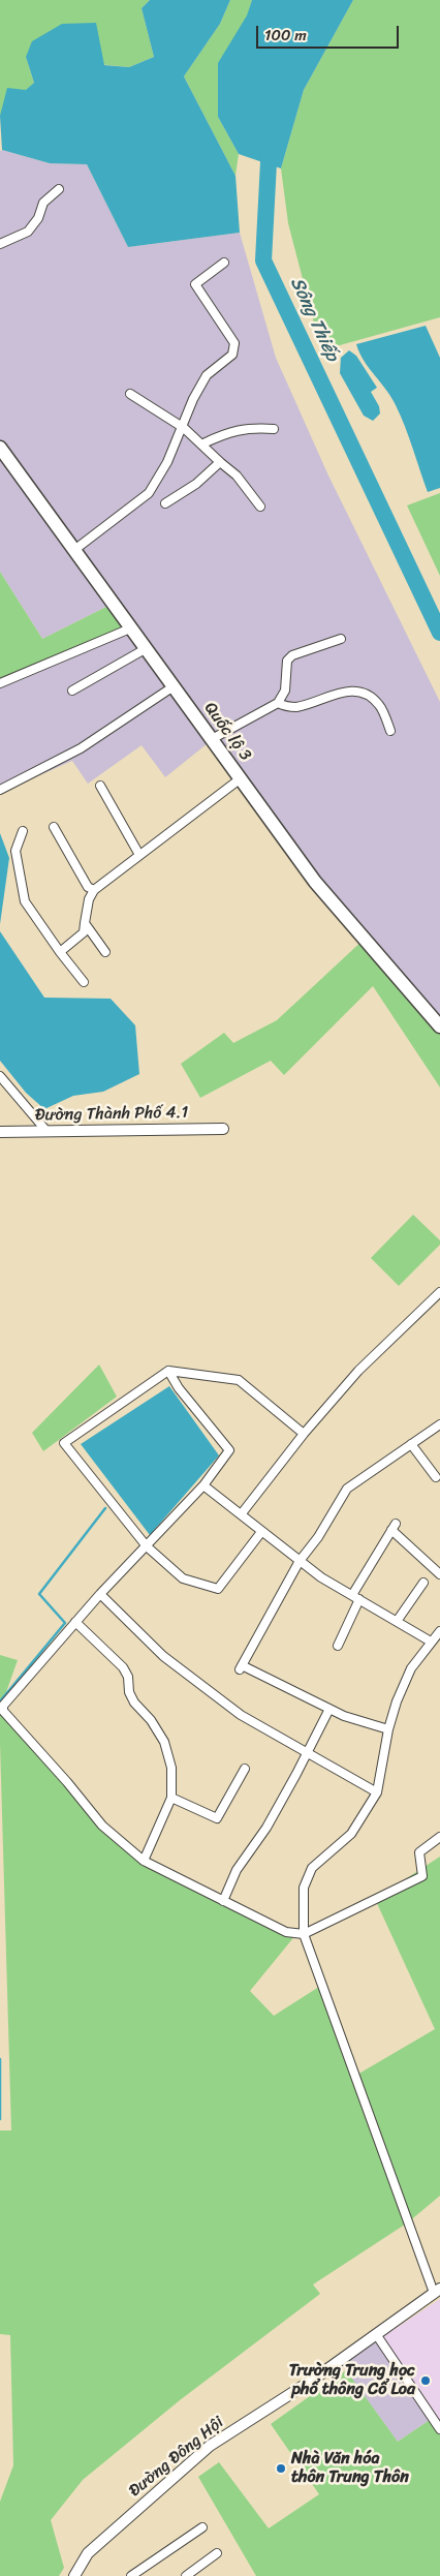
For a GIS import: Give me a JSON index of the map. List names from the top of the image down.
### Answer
{
  "streets": {
    "highway": ["Quốc lộ 3"],
    "street": ["Đường Thành Phố 4.1", "Đường Đông Hội"]
  },
  "water": ["Sông Thiếp"],
  "places": ["Trường Trung học phổ thông Cổ Loa", "Nhà Văn hóa thôn Trung Thôn"],
  "scale_bar": "100 m"
}
